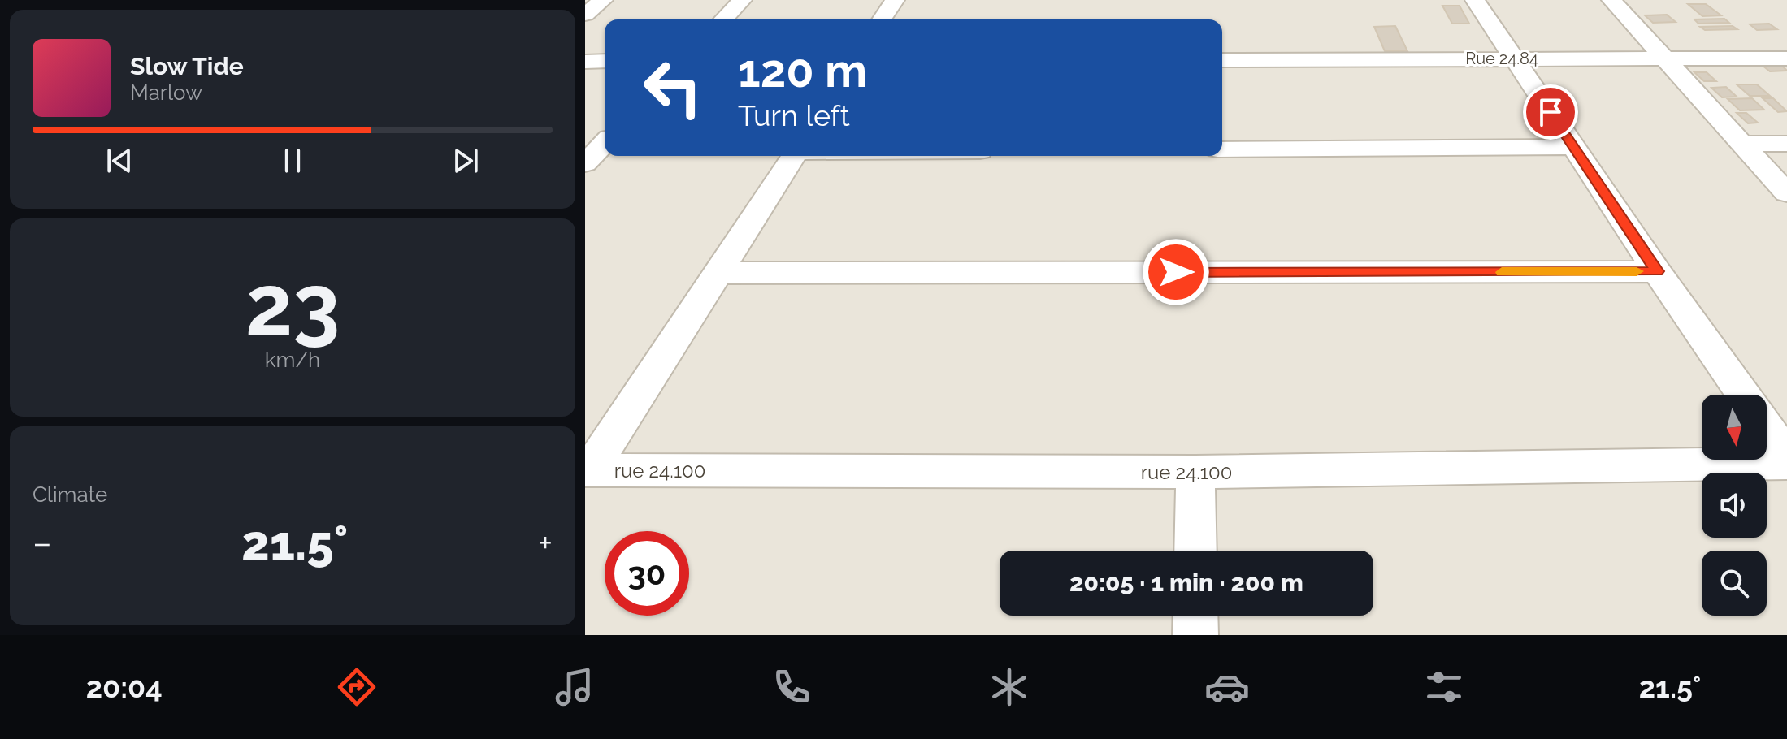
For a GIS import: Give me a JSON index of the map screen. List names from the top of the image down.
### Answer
{
  "streets": {
    "street": ["Rue 24.84", "rue 24.100"]
  },
  "north": "bottom",
  "page": {
    "turn": ["120 m", "Turn left"],
    "song": ["Slow Tide", "Marlow"],
    "tile": [
      ["23", "km/h"],
      "Climate"
    ],
    "heat": ["−", "21.5°", "+"],
    "limit": "30",
    "trip": "20:05 · 1 min · 200 m",
    "tabs": ["20:04", "21.5°"]
  }
}
